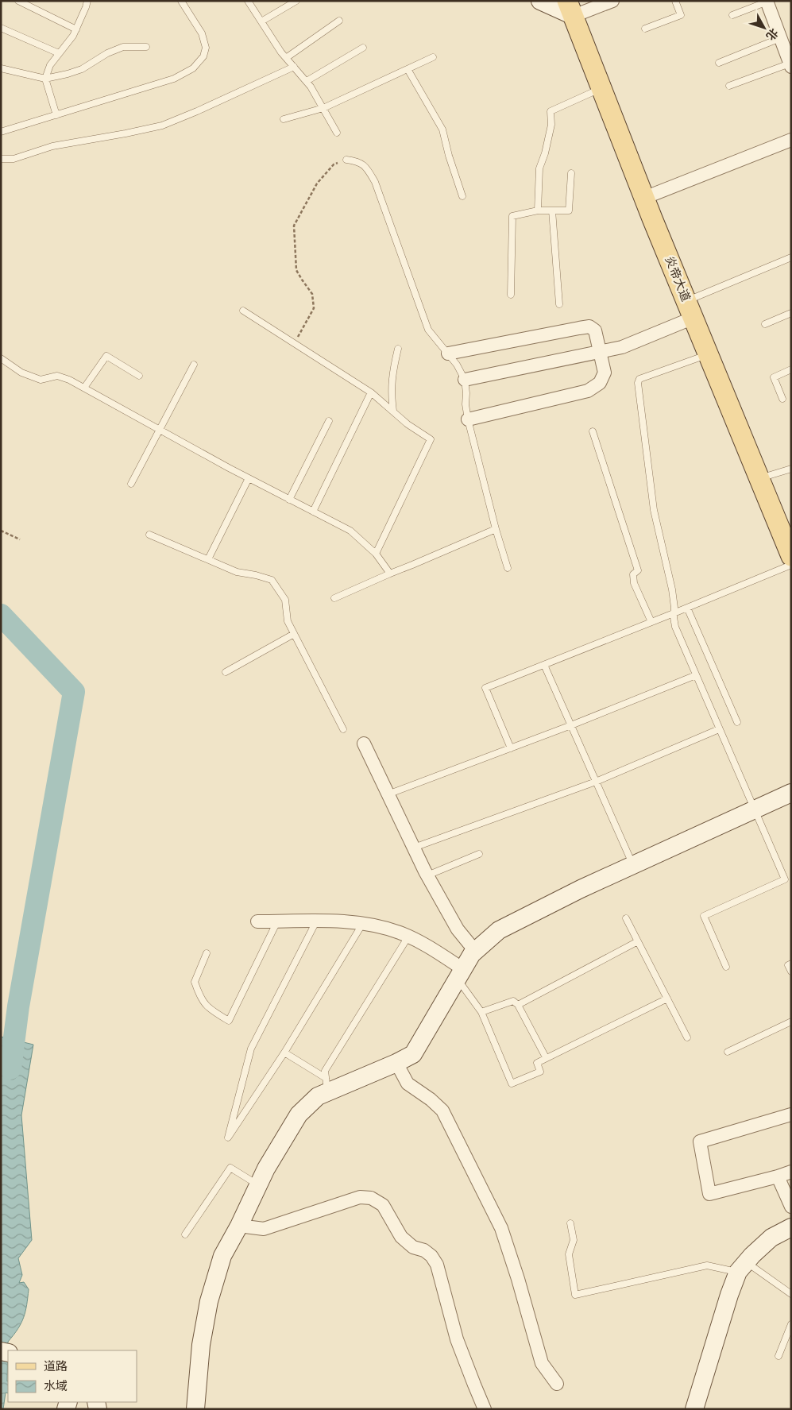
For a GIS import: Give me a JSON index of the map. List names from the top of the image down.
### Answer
{
  "streets": {
    "main road": ["炎帝大道"]
  },
  "legend": ["道路", "水域"],
  "north": "bottom right"
}
